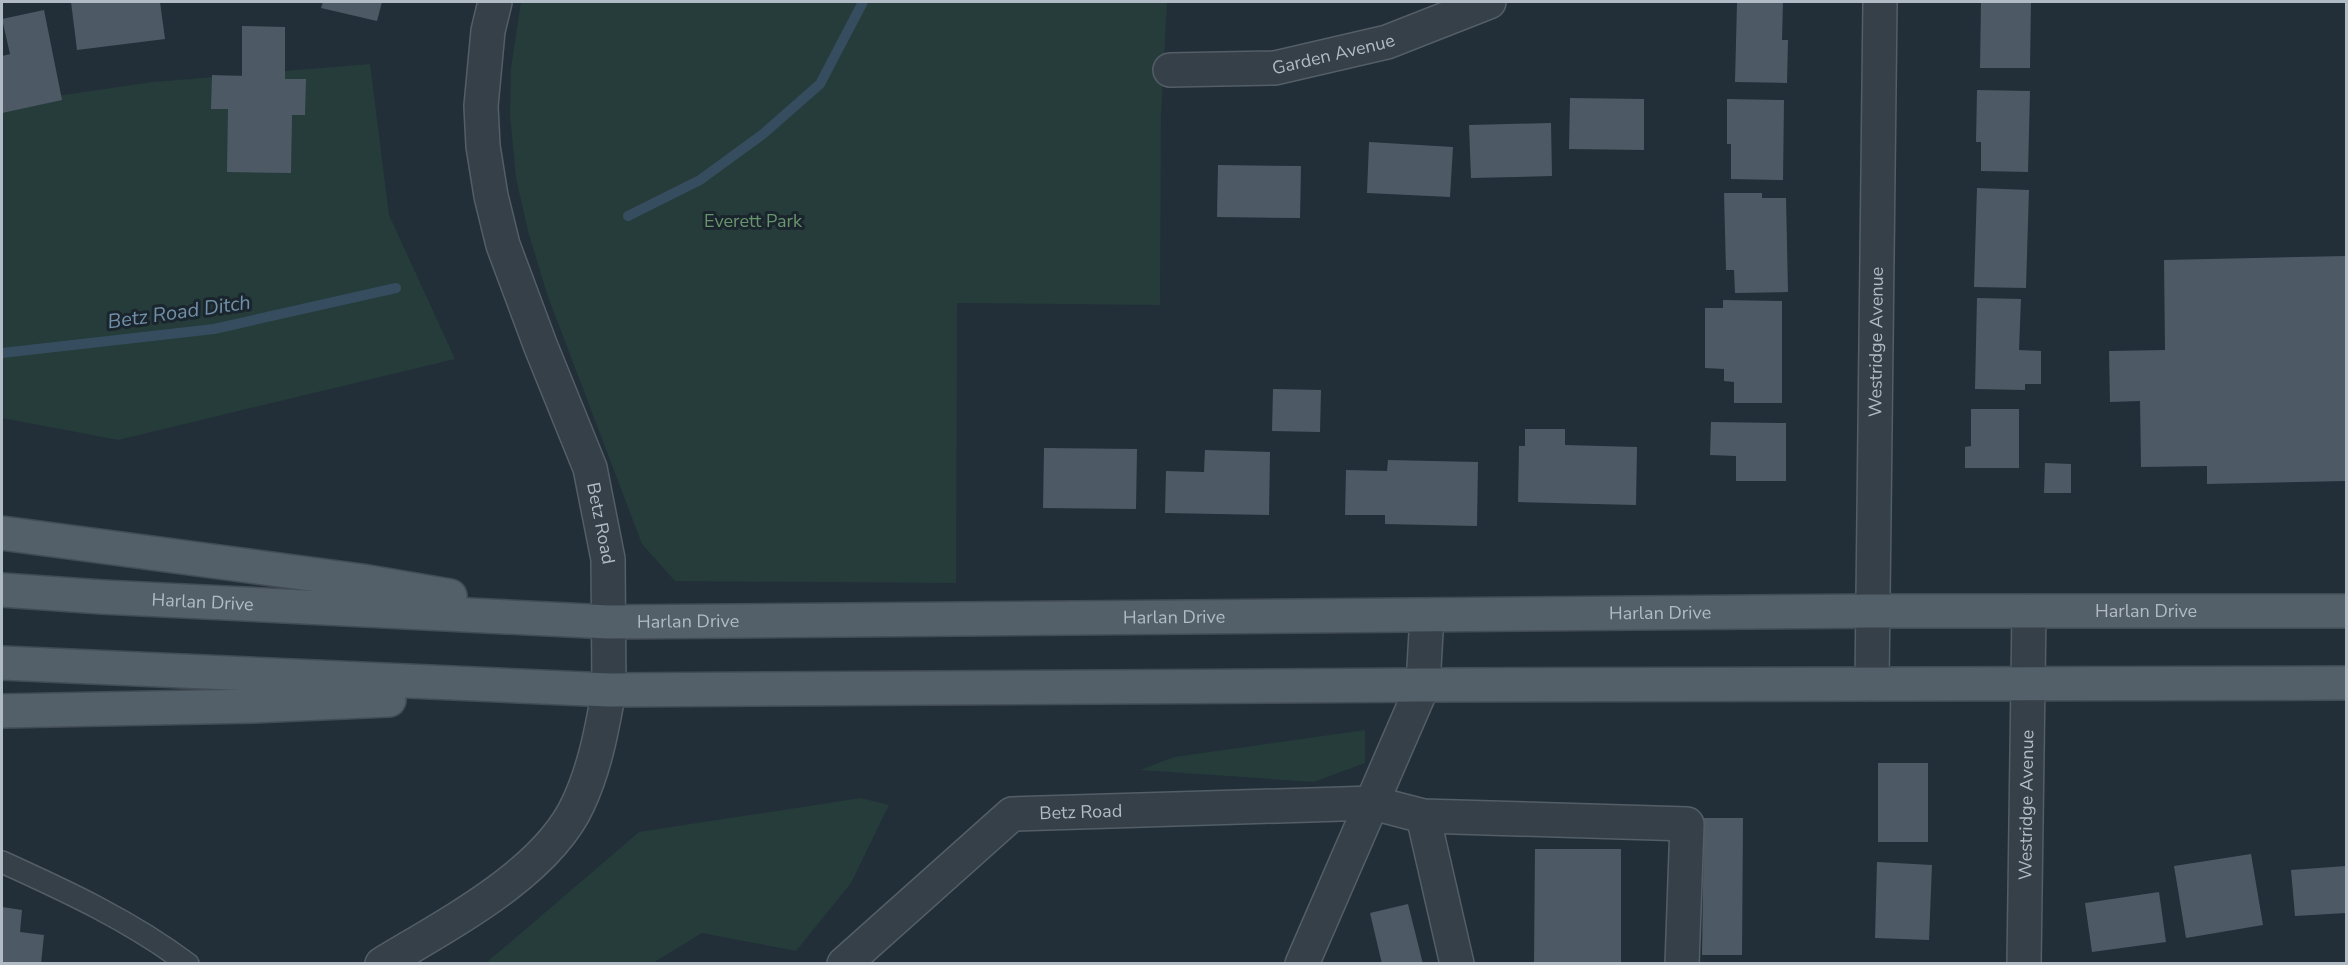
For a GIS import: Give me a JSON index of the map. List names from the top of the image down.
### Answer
{
  "streets": {
    "main road": ["Harlan Drive"],
    "street": ["Garden Avenue", "Westridge Avenue", "Betz Road"]
  },
  "crossings": [
    ["Westridge Avenue", "Harlan Drive"],
    ["Betz Road", "Harlan Drive"]
  ],
  "water": ["Betz Road Ditch"],
  "parks": ["Everett Park"]
}
